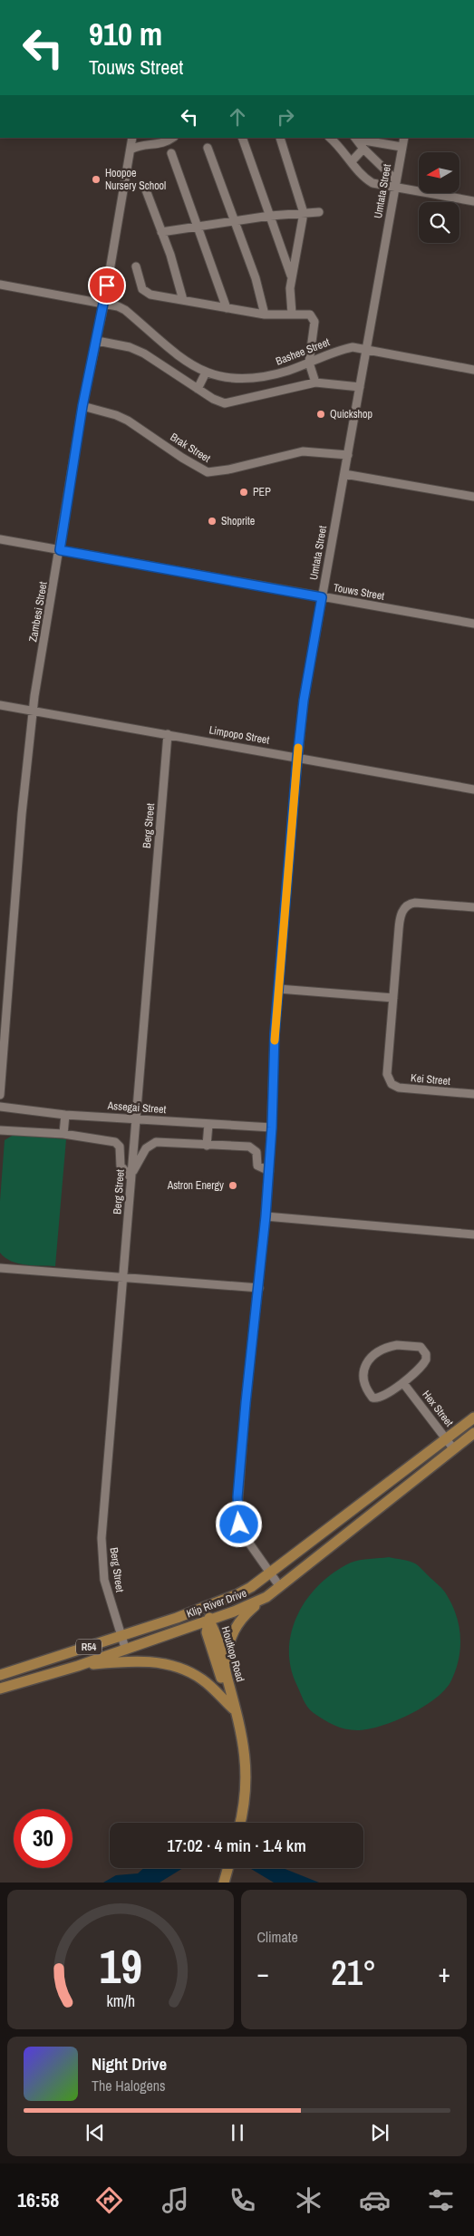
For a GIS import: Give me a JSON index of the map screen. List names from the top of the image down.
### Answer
{
  "streets": {
    "main road": ["Klip River Drive", "R54", "Houtkop Road"],
    "street": [
      "Umtata Street",
      "Bashee Street",
      "Brak Street",
      "Touws Street",
      "Zambesi Street",
      "Limpopo Street",
      "Berg Street",
      "Kei Street",
      "Assegai Street",
      "Hex Street"
    ]
  },
  "crossings": [
    ["Umtata Street", "Bashee Street"],
    ["Umtata Street", "Brak Street"],
    ["Umtata Street", "Touws Street"],
    ["Umtata Street", "Limpopo Street"],
    ["Umtata Street", "Assegai Street"],
    ["Umtata Street", "Klip River Drive"],
    ["Bashee Street", "Zambesi Street"],
    ["Brak Street", "Zambesi Street"],
    ["Touws Street", "Zambesi Street"],
    ["Zambesi Street", "Limpopo Street"],
    ["Limpopo Street", "Berg Street"],
    ["Berg Street", "Assegai Street"],
    ["Berg Street", "Klip River Drive"],
    ["Hex Street", "Klip River Drive"],
    ["Klip River Drive", "Houtkop Road"]
  ],
  "places": [
    "Hoopoe Nursery School",
    "Quickshop",
    "PEP",
    "Shoprite",
    "Astron Energy"
  ],
  "north": "left",
  "page": {
    "turn": ["910 m", "Touws Street"],
    "limit": "30",
    "trip": "17:02 · 4 min · 1.4 km",
    "tile": "Climate",
    "heat": ["−", "21°", "+"],
    "song": ["Night Drive", "The Halogens"],
    "tabs": "16:58",
    "gauge": ["19", "km/h"]
  }
}
